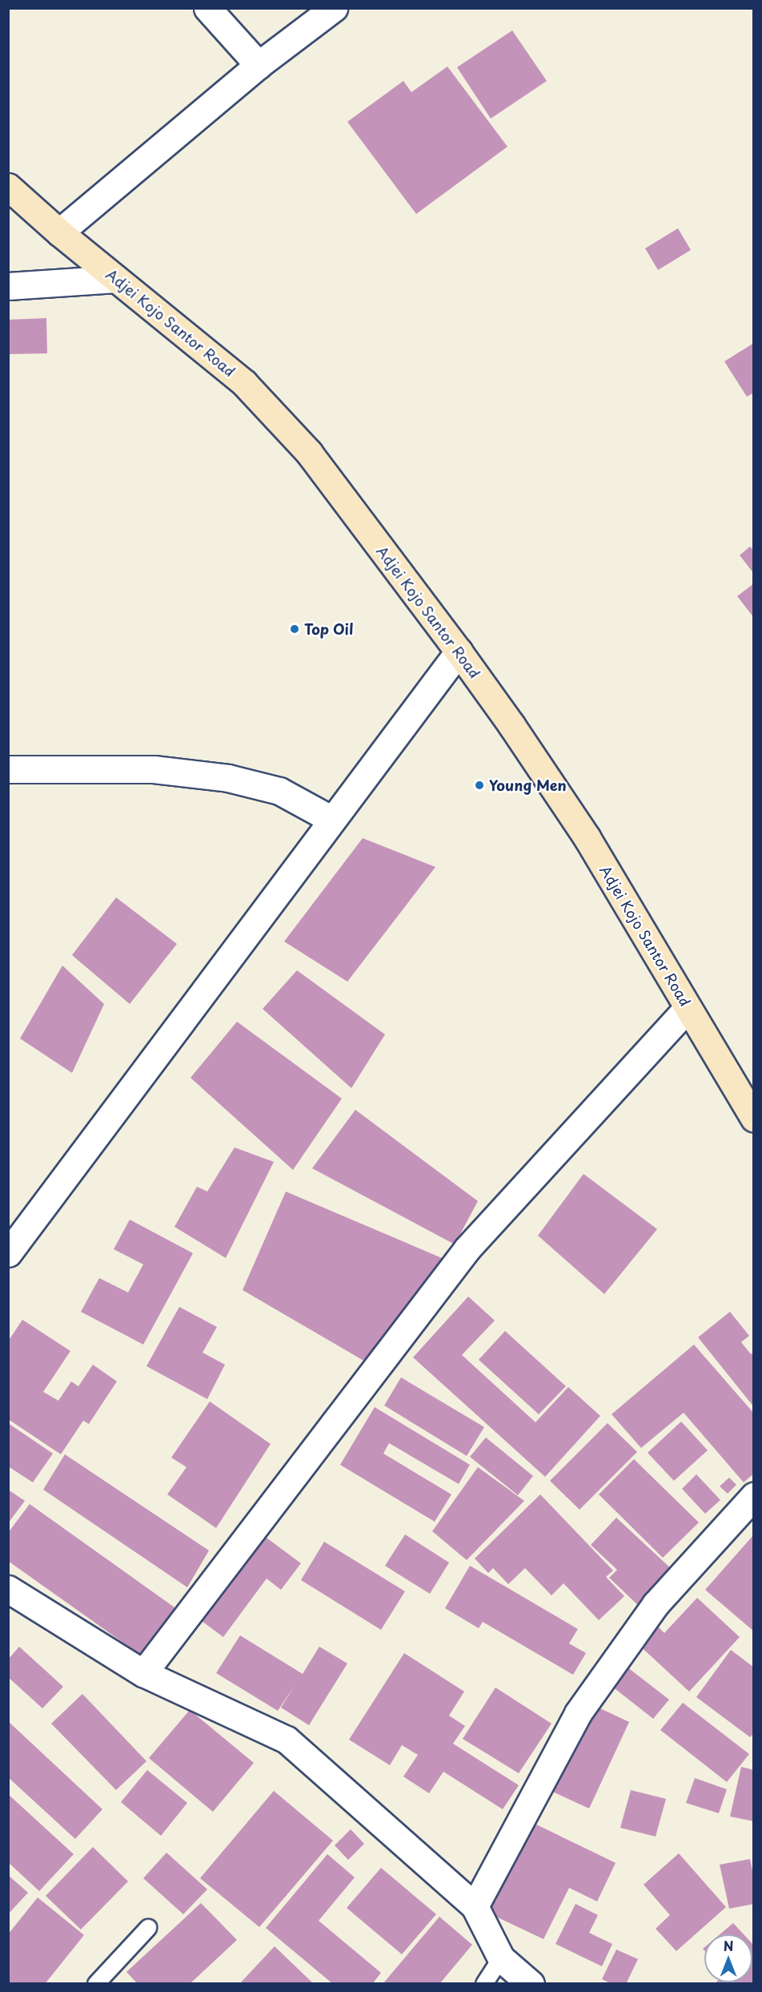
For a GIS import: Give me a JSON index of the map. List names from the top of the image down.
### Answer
{
  "streets": {
    "street": ["Adjei Kojo Santor Road"]
  },
  "places": ["Top Oil", "Young Men"],
  "north": "top"
}
